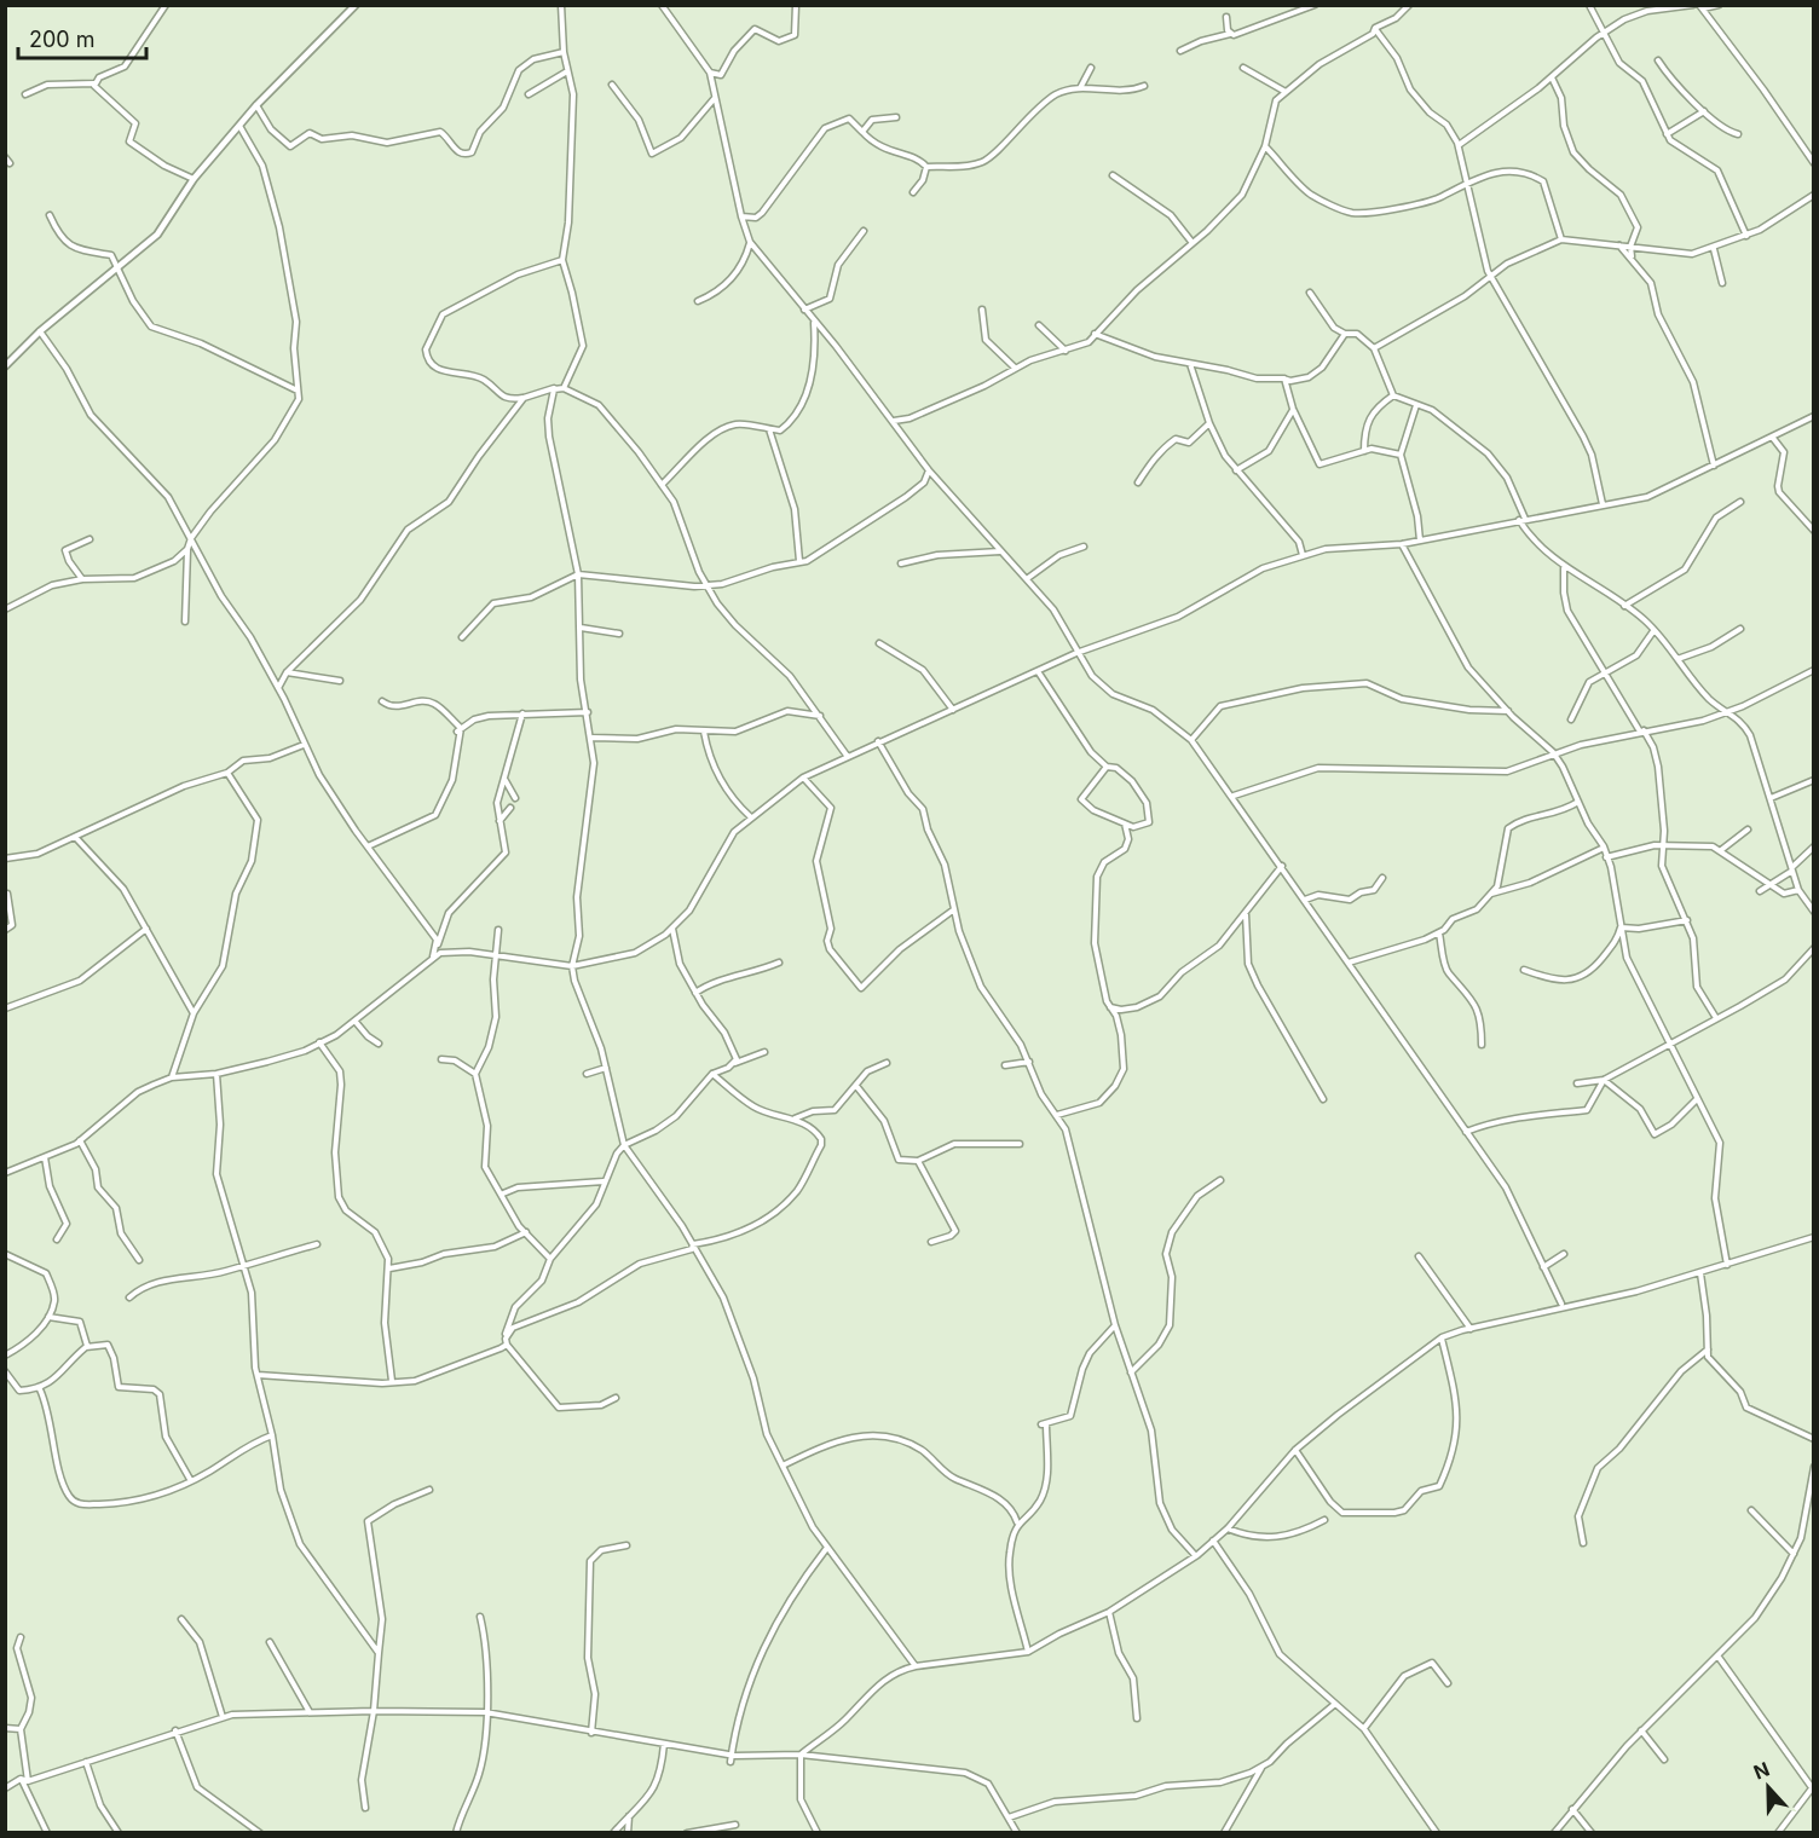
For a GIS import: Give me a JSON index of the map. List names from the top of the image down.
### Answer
{
  "scale_bar": "200 m",
  "north": "top"
}
